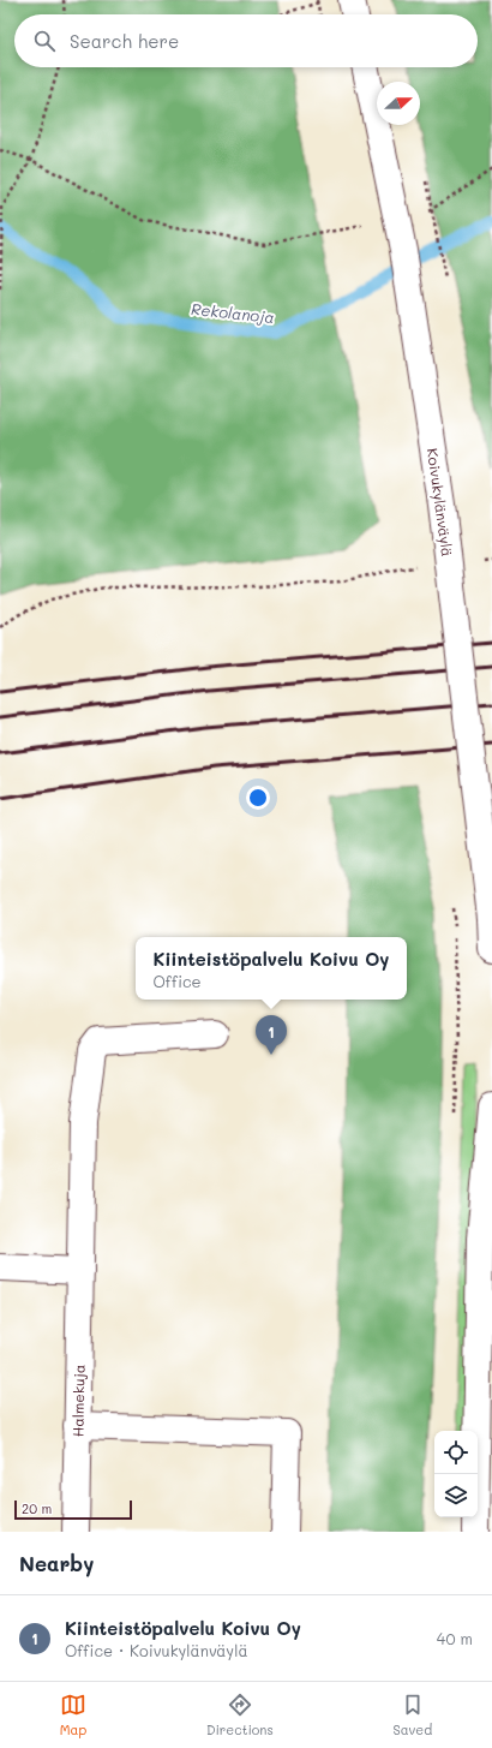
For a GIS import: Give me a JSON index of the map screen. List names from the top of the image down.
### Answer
{
  "streets": {
    "main road": ["Koivukylänväylä", "Halmekuja"]
  },
  "water": ["Rekolanoja"],
  "scale_bar": "20 m",
  "north": "right",
  "page": {
    "search": "Search here",
    "popup": ["Kiinteistöpalvelu Koivu Oy", "Office"],
    "pins": "1",
    "scale": "20 m",
    "heading": "Nearby",
    "list": [
      {
        "mark": "1",
        "name": "Kiinteistöpalvelu Koivu Oy",
        "note": "Office · Koivukylänväylä",
        "value": "40 m"
      }
    ],
    "nav": ["Map", "Directions", "Saved"]
  }
}
